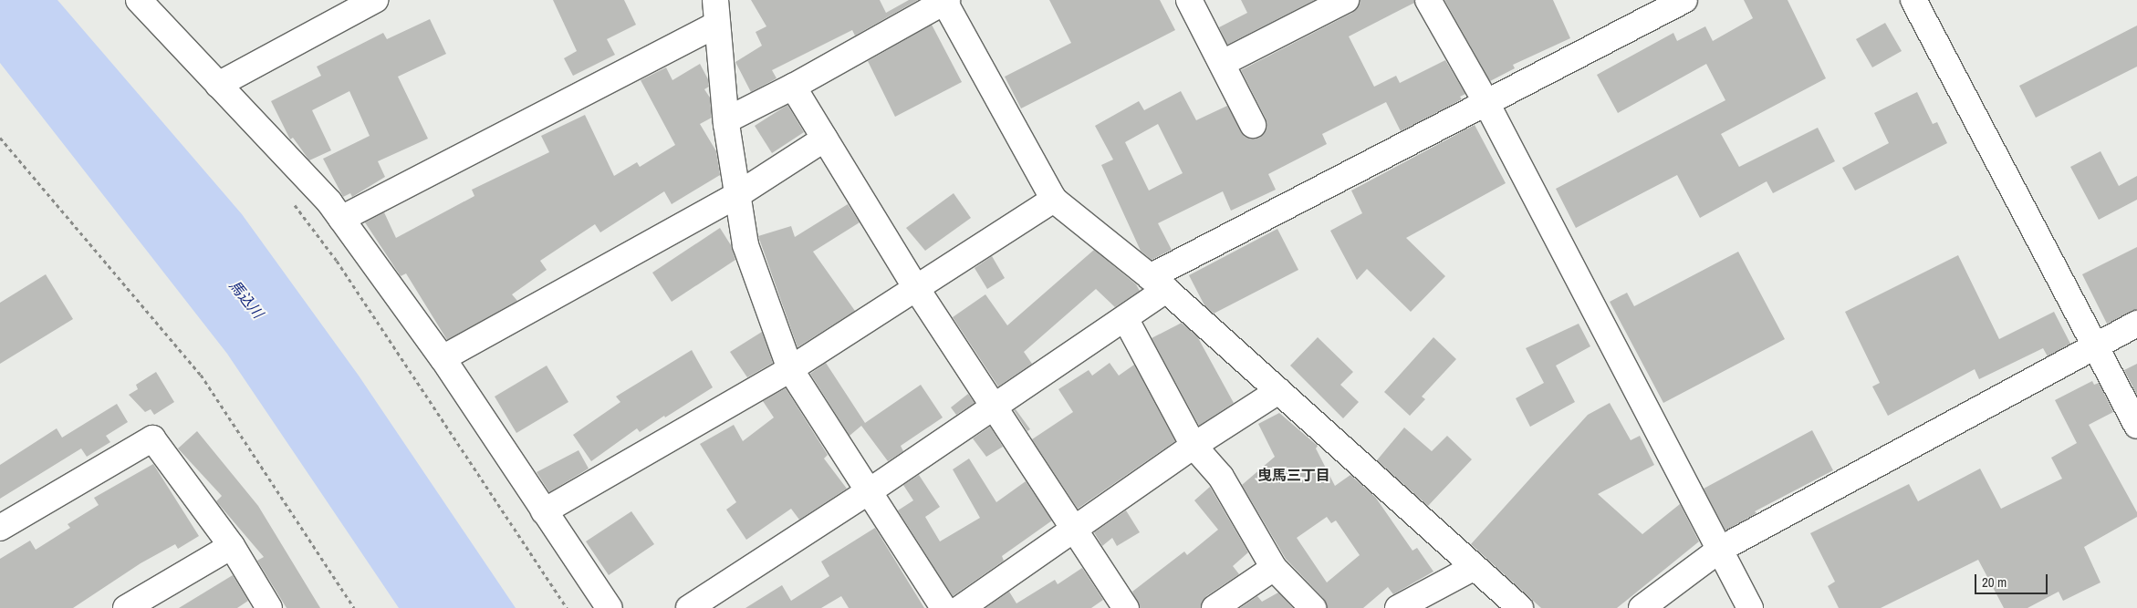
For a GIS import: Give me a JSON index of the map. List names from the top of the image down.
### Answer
{
  "districts": ["曳馬三丁目"],
  "water": ["馬込川"],
  "scale_bar": "20 m"
}
